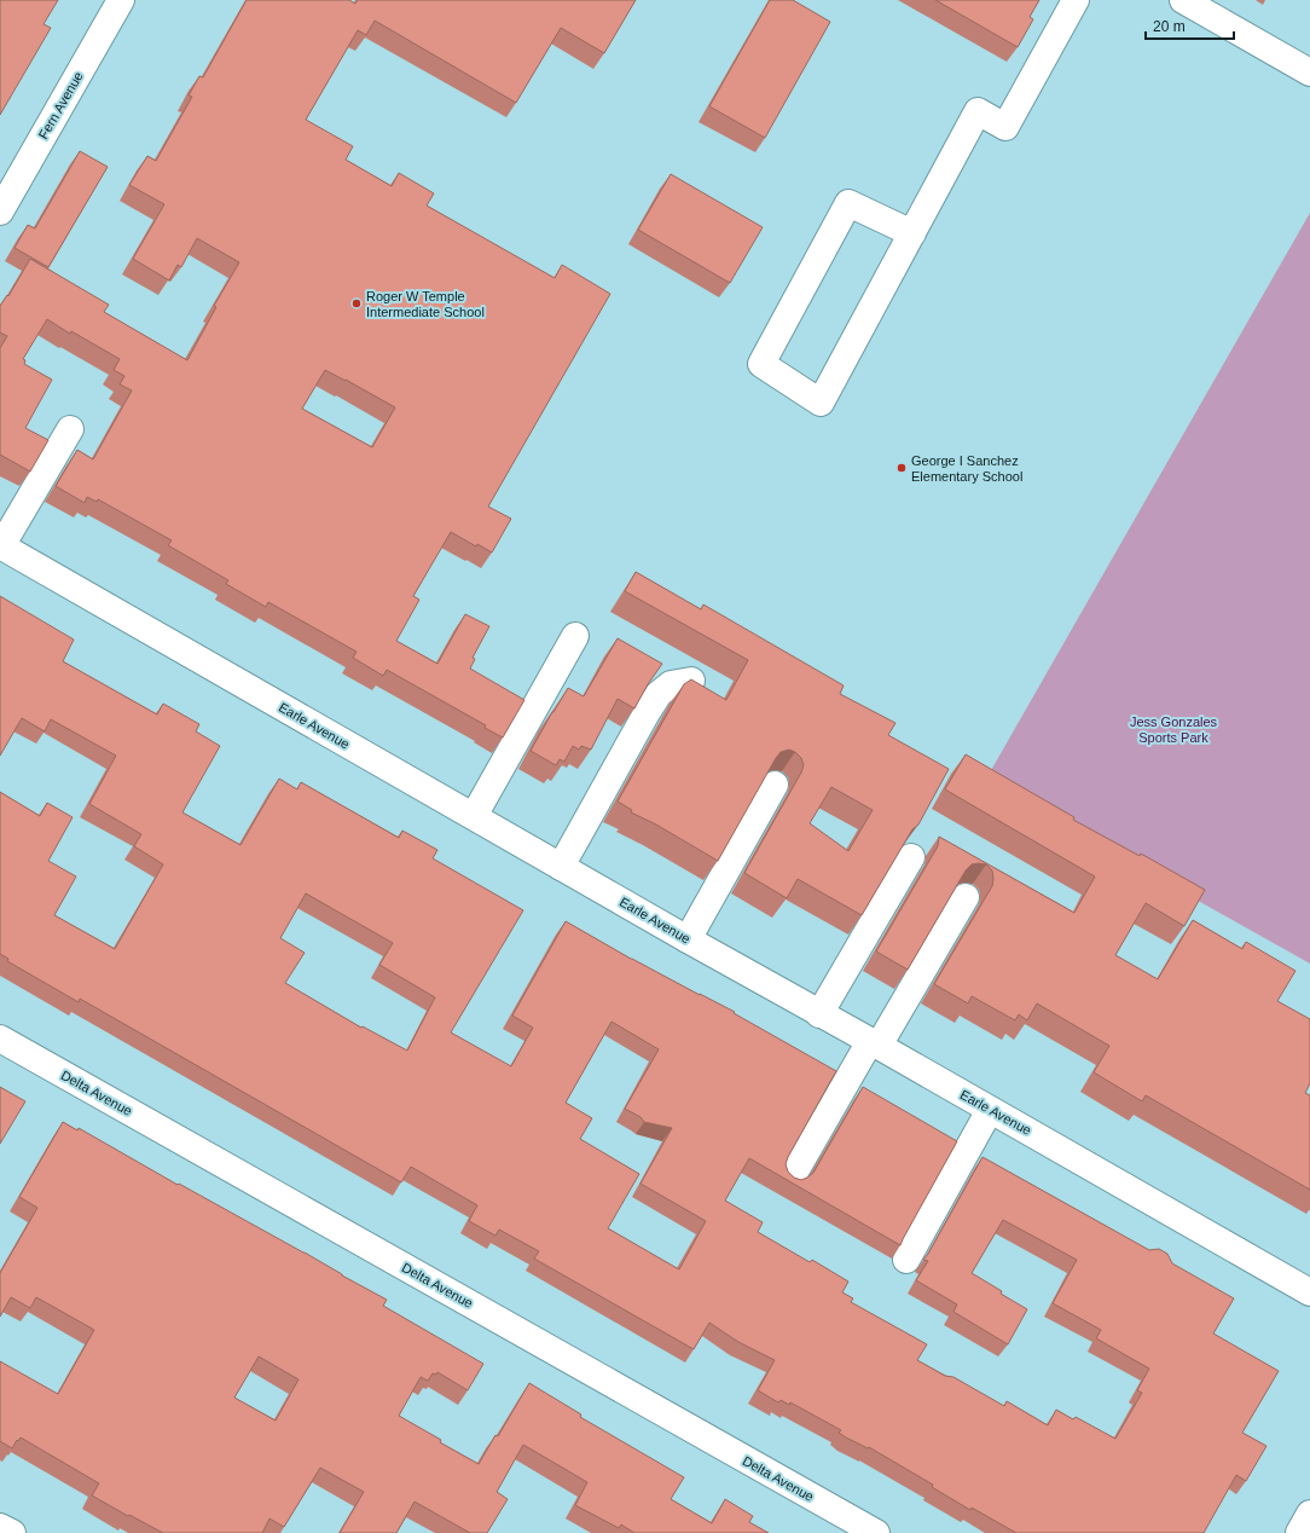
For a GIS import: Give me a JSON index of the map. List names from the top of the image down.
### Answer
{
  "streets": {
    "street": ["Fern Avenue", "Earle Avenue", "Delta Avenue"]
  },
  "parks": ["Jess Gonzales Sports Park"],
  "places": ["Roger W Temple Intermediate School", "George I Sanchez Elementary School"],
  "scale_bar": "20 m"
}
